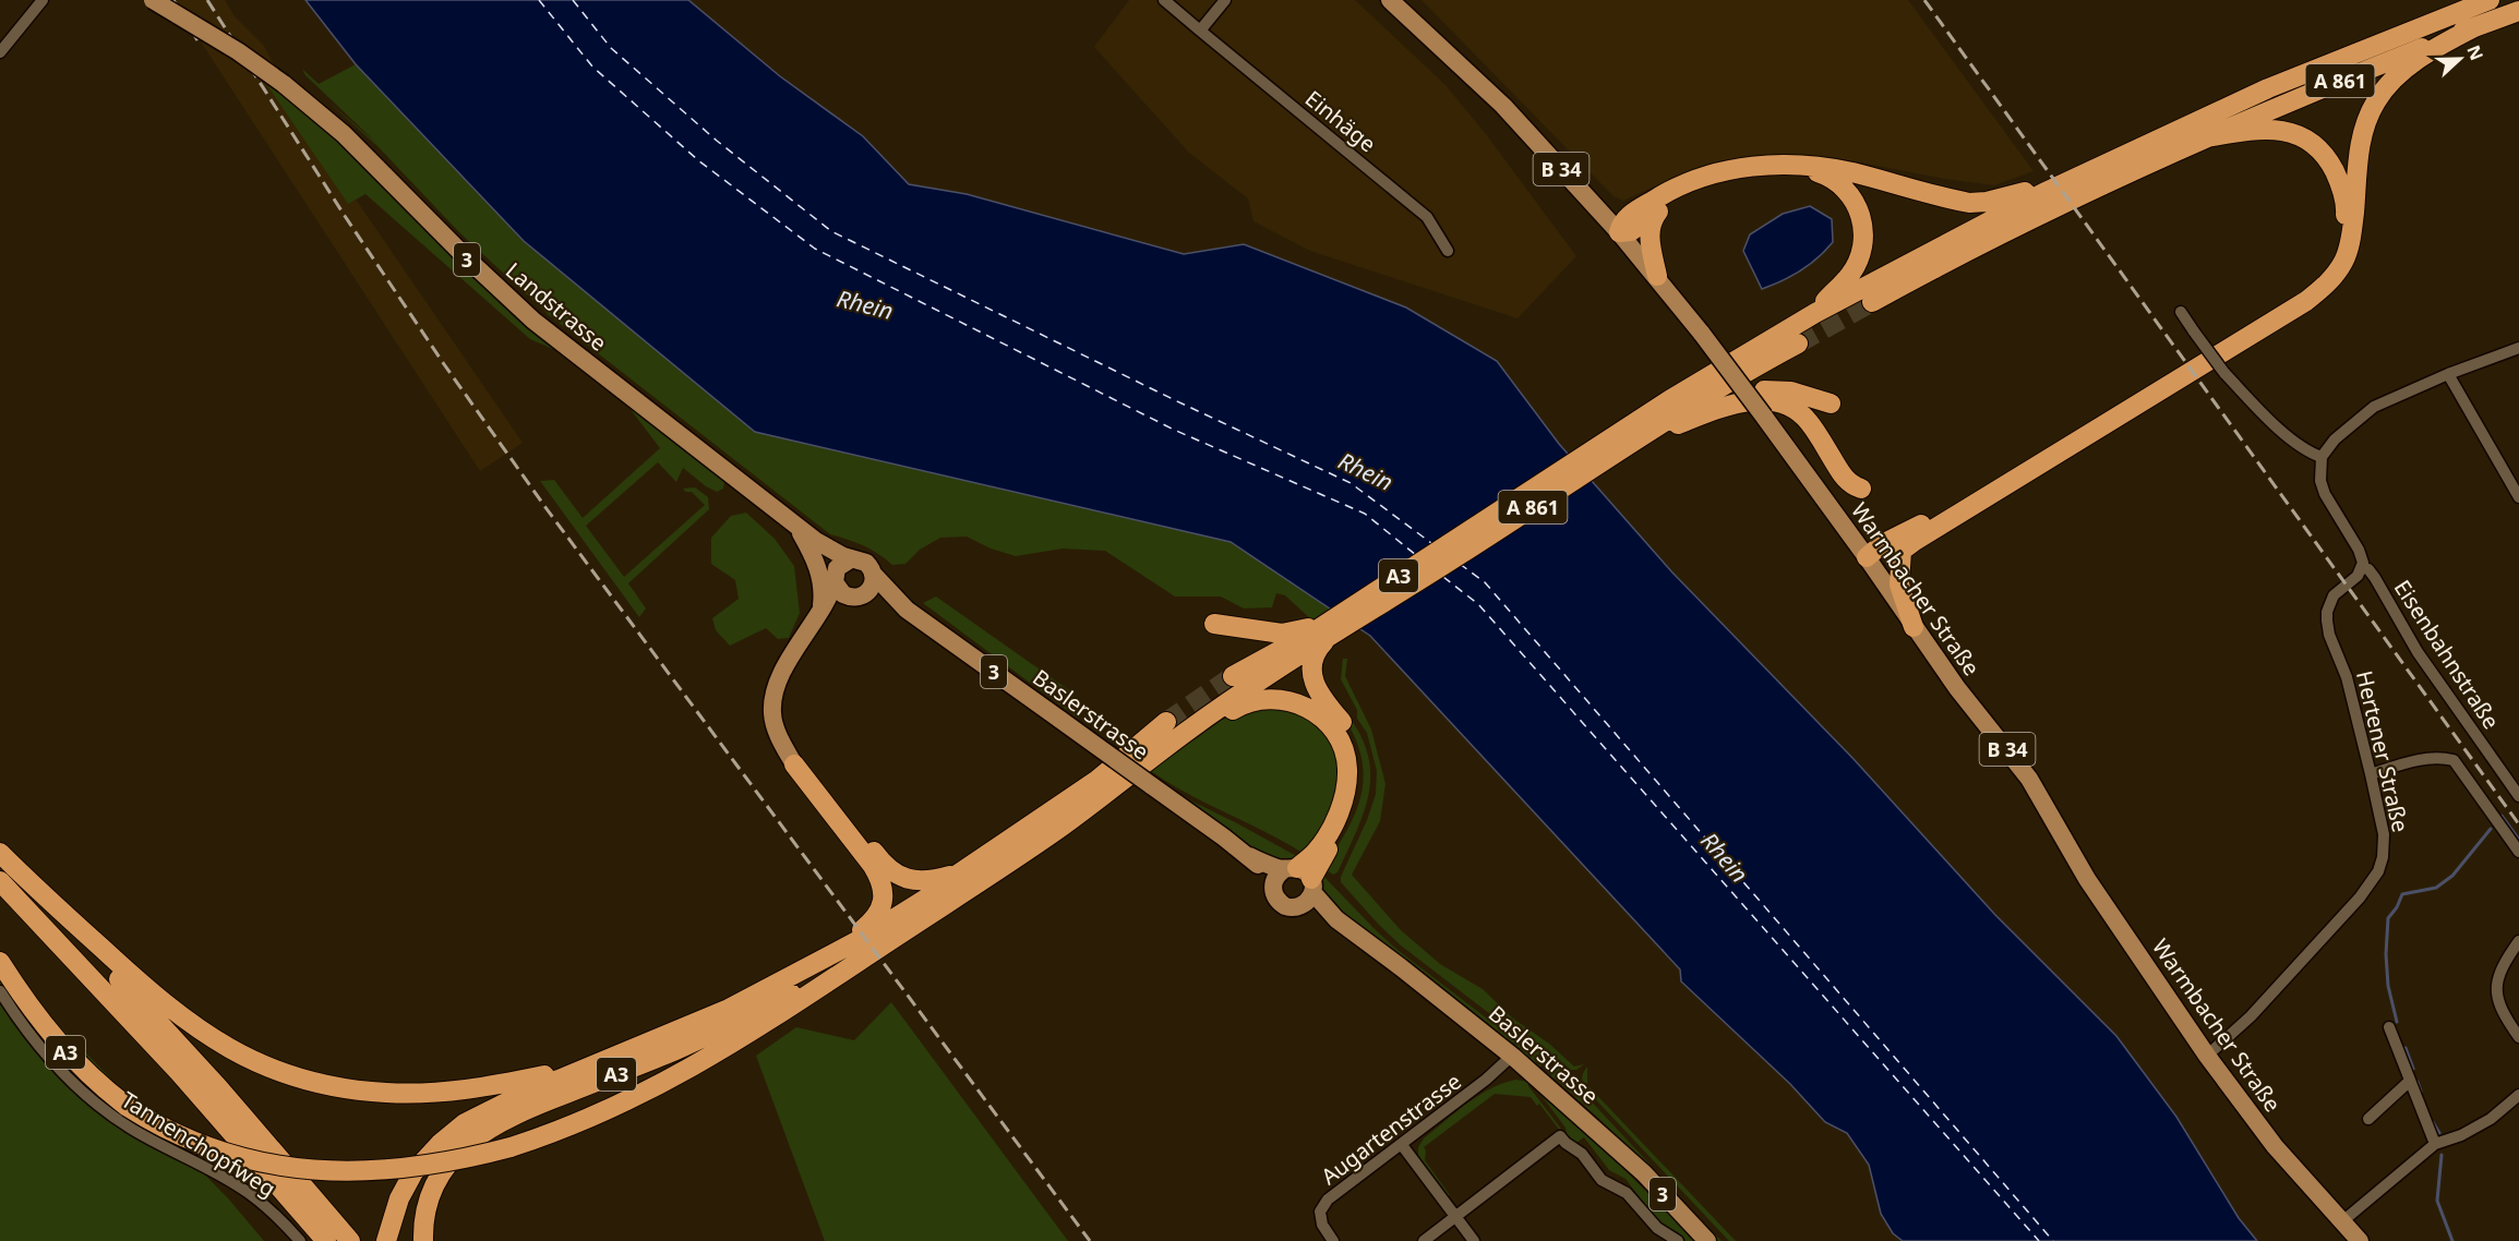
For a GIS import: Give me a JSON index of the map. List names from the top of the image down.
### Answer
{
  "streets": {
    "highway": ["A 861", "A3"],
    "main road": [
      "B 34",
      "3",
      "Landstrasse",
      "Warmbacher Straße",
      "Baslerstrasse"
    ],
    "street": [
      "Einhäge",
      "Eisenbahnstraße",
      "Hertener Straße",
      "Augartenstrasse",
      "Tannenchopfweg"
    ]
  },
  "crossings": [
    ["A 861", "A3"],
    ["Landstrasse", "Baslerstrasse"],
    ["Warmbacher Straße", "Hertener Straße"],
    ["Eisenbahnstraße", "Hertener Straße"],
    ["Baslerstrasse", "Augartenstrasse"]
  ],
  "water": ["Rhein"],
  "north": "right"
}
